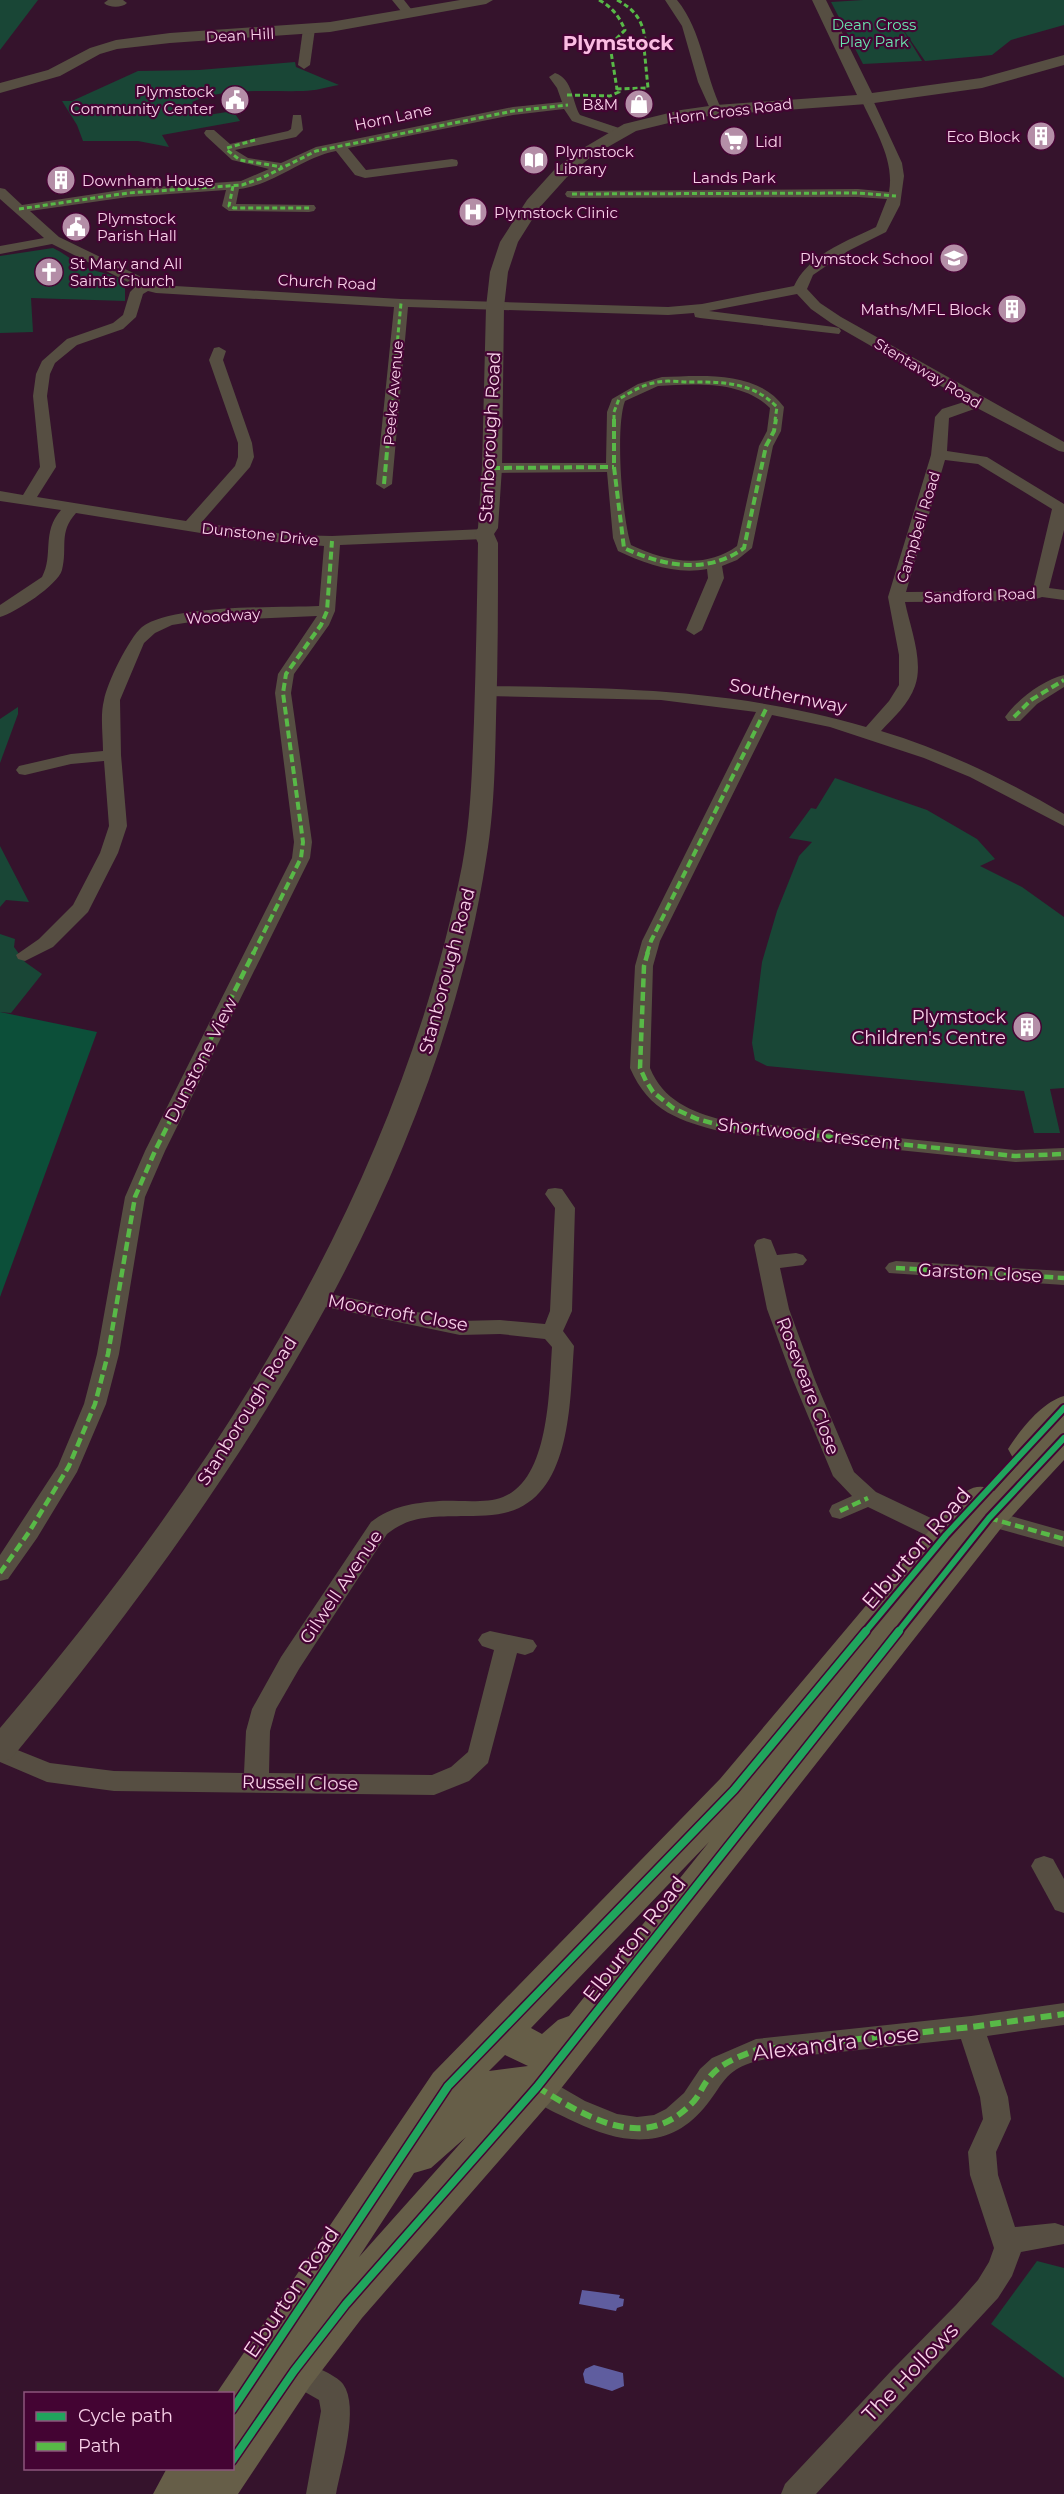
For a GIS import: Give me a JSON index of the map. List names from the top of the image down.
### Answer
{
  "streets": {
    "main road": ["Elburton Road"],
    "street": [
      "Dean Hill",
      "Horn Cross Road",
      "Horn Lane",
      "Lands Park",
      "Church Road",
      "Stentaway Road",
      "Peeks Avenue",
      "Stanborough Road",
      "Campbell Road",
      "Dunstone Drive",
      "Sandford Road",
      "Woodway",
      "Southernway",
      "Dunstone View",
      "Shortwood Crescent",
      "Garston Close",
      "Moorcroft Close",
      "Roseveare Close",
      "Gilwell Avenue",
      "Russell Close",
      "Alexandra Close",
      "The Hollows"
    ]
  },
  "crossings": [
    ["Horn Cross Road", "Stanborough Road"],
    ["Horn Lane", "Church Road"],
    ["Church Road", "Stentaway Road"],
    ["Church Road", "Peeks Avenue"],
    ["Church Road", "Stanborough Road"],
    ["Stentaway Road", "Campbell Road"],
    ["Stanborough Road", "Dunstone Drive"],
    ["Stanborough Road", "Southernway"],
    ["Stanborough Road", "Moorcroft Close"],
    ["Stanborough Road", "Russell Close"],
    ["Campbell Road", "Sandford Road"],
    ["Campbell Road", "Southernway"],
    ["Dunstone Drive", "Dunstone View"],
    ["Woodway", "Dunstone View"],
    ["Southernway", "Shortwood Crescent"],
    ["Moorcroft Close", "Gilwell Avenue"],
    ["Roseveare Close", "Elburton Road"],
    ["Elburton Road", "Alexandra Close"],
    ["Gilwell Avenue", "Russell Close"],
    ["Alexandra Close", "The Hollows"]
  ],
  "districts": ["Plymstock"],
  "parks": ["Dean Cross Play Park"],
  "places": {
    "public building": ["Plymstock Community Center", "Plymstock Parish Hall"],
    "shop": ["B&M"],
    "building": [
      "Eco Block",
      "Downham House",
      "Maths/MFL Block",
      "Plymstock Children's Centre"
    ],
    "supermarket": ["Lidl"],
    "library": ["Plymstock Library"],
    "hospital": ["Plymstock Clinic"],
    "school or university": ["Plymstock School"],
    "church": ["St Mary and All Saints Church"]
  },
  "legend": ["Cycle path", "Path"]
}
